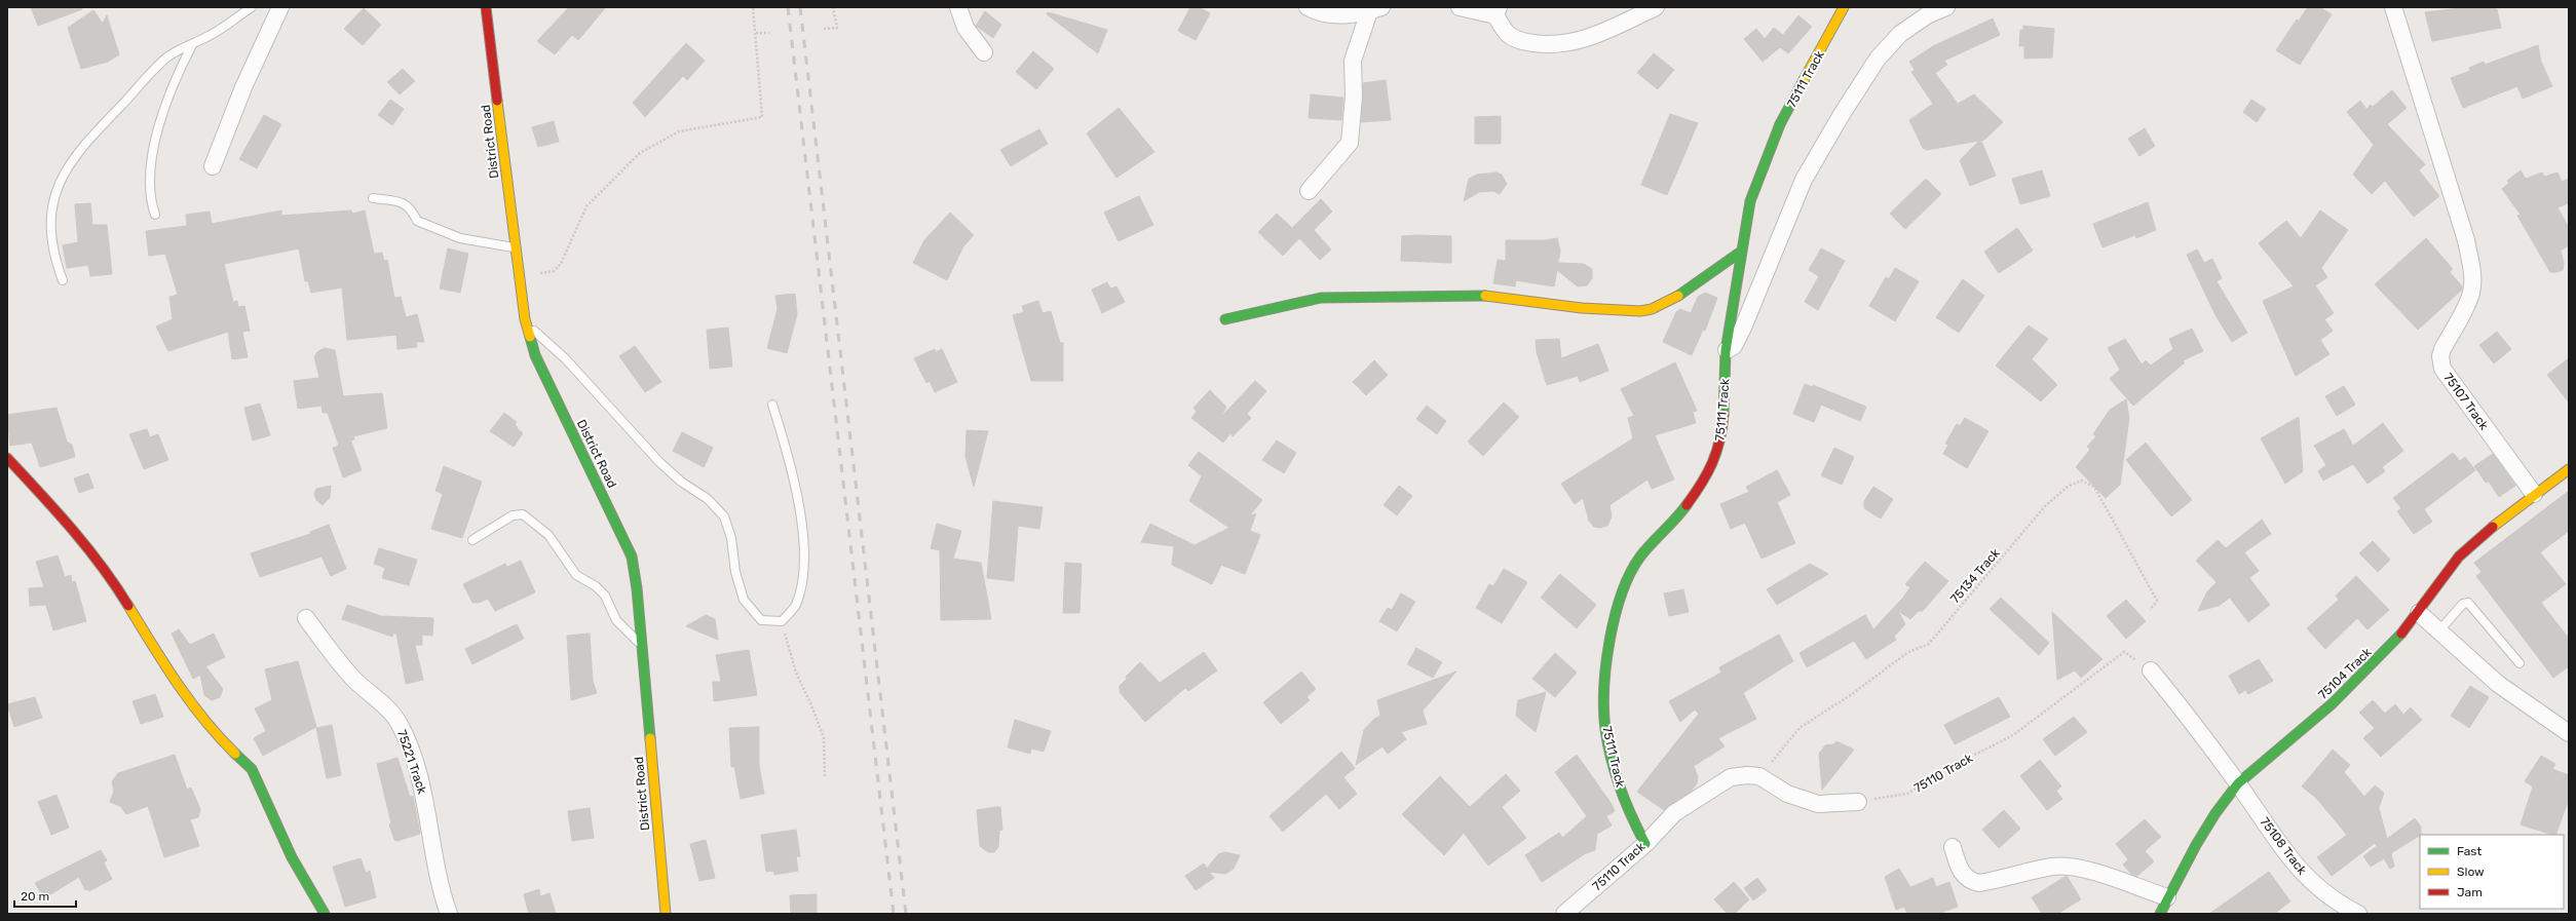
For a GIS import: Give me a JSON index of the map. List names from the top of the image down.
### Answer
{
  "streets": {
    "street": [
      "75111 Track",
      "District Road",
      "75107 Track",
      "75104 Track",
      "75221 Track",
      "75110 Track",
      "75108 Track"
    ],
    "path": ["75134 Track"]
  },
  "crossings": [
    ["75111 Track", "75110 Track"],
    ["75107 Track", "75104 Track"],
    ["75134 Track", "75110 Track"],
    ["75104 Track", "75108 Track"]
  ],
  "legend": ["Fast", "Slow", "Jam"],
  "scale_bar": "20 m"
}
